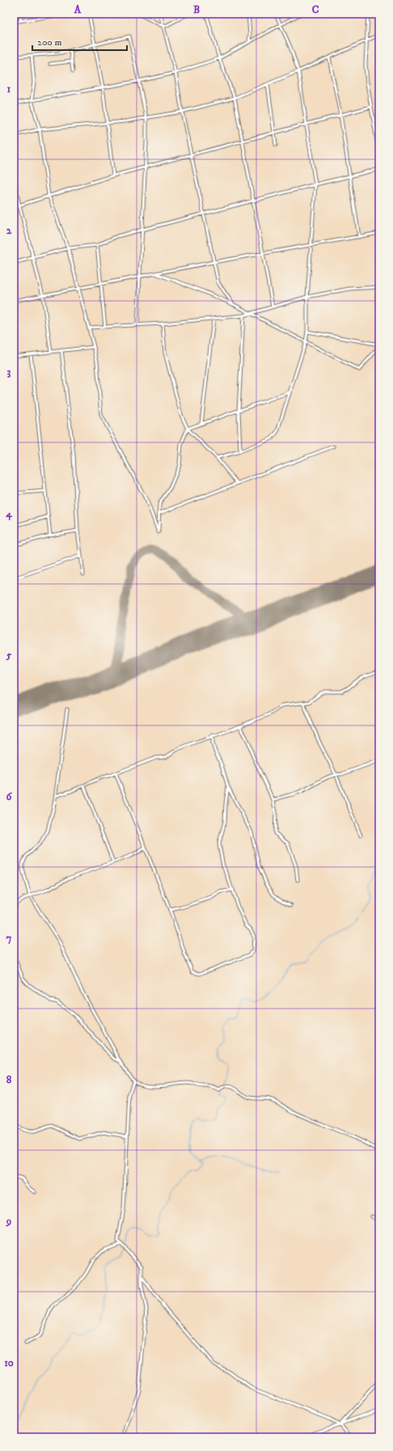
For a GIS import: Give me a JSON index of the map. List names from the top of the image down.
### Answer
{
  "scale_bar": "200 m",
  "grid": {
    "columns": ["A", "B", "C"],
    "rows": [
      "1",
      "2",
      "3",
      "4",
      "5",
      "6",
      "7",
      "8",
      "9",
      "10"
    ]
  }
}
